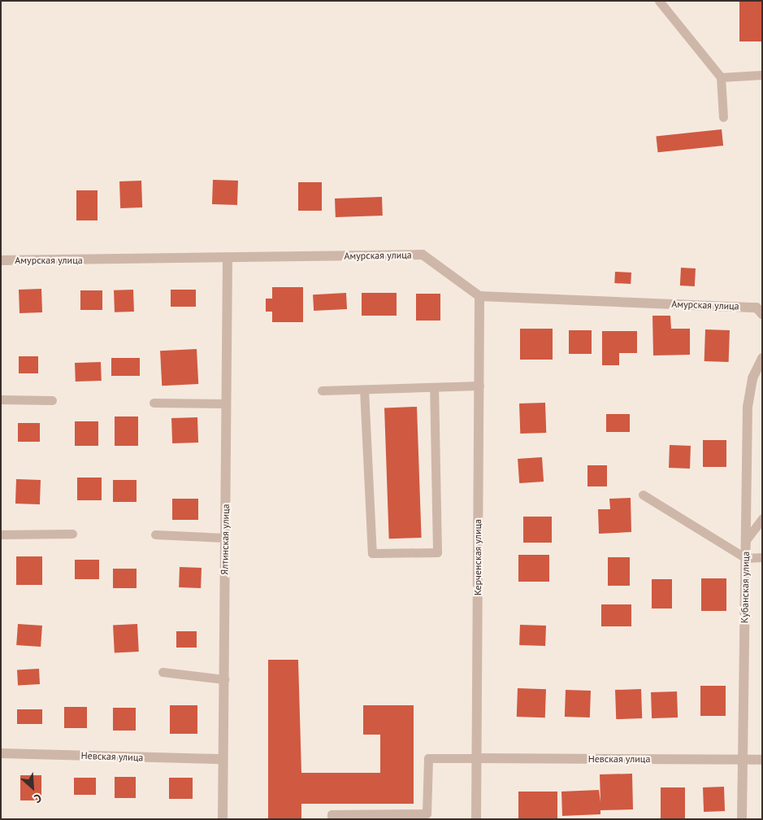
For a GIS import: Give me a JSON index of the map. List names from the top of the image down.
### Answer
{
  "streets": {
    "street": [
      "Амурская улица",
      "Ялтинская улица",
      "Керченская улица",
      "Кубанская улица",
      "Невская улица"
    ]
  },
  "crossings": [
    ["Амурская улица", "Ялтинская улица"],
    ["Амурская улица", "Керченская улица"],
    ["Ялтинская улица", "Невская улица"],
    ["Керченская улица", "Невская улица"],
    ["Кубанская улица", "Невская улица"]
  ],
  "north": "bottom right"
}
